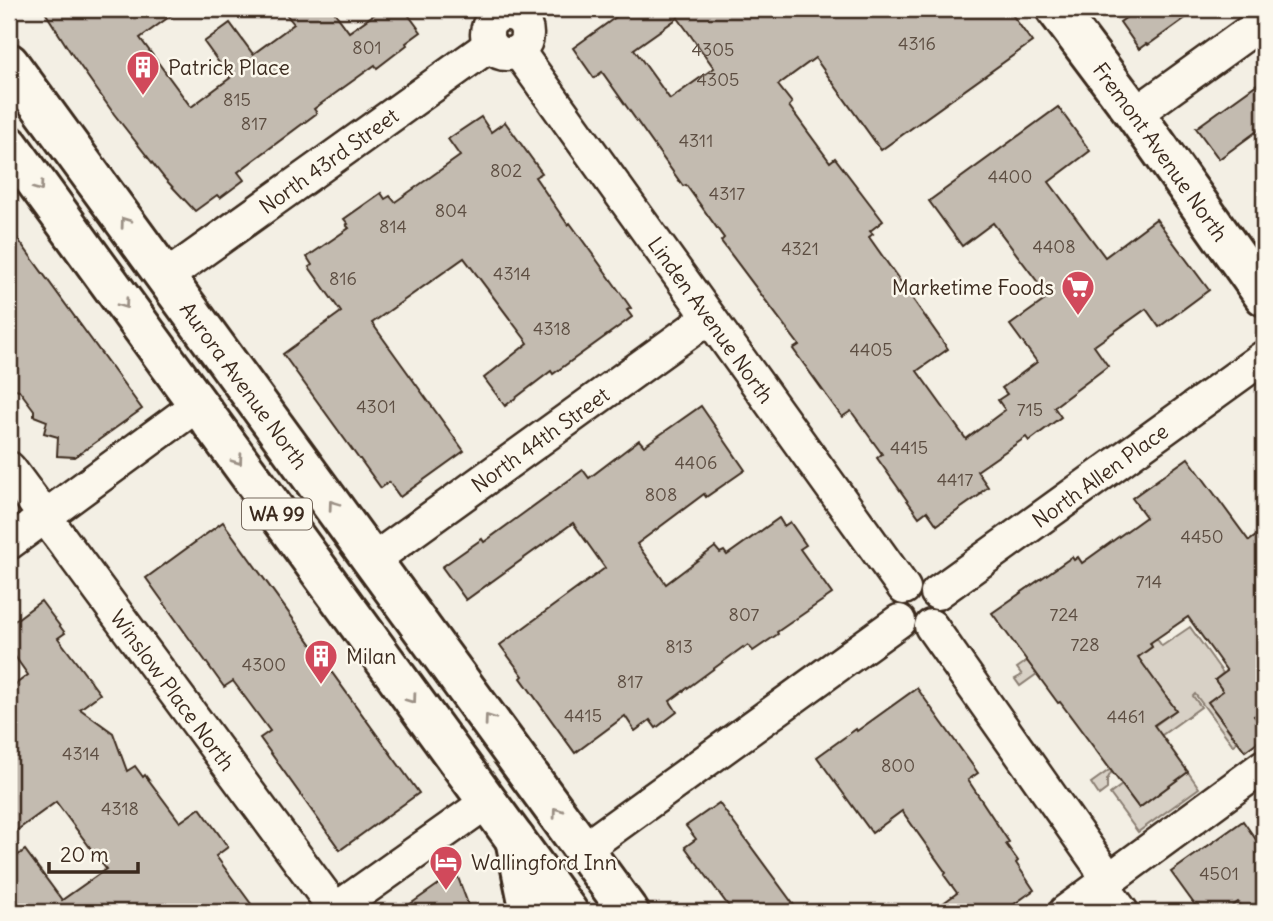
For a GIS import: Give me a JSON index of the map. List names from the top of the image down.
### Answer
{
  "streets": {
    "main road": ["Fremont Avenue North", "Aurora Avenue North", "WA 99"],
    "street": [
      "North 43rd Street",
      "Linden Avenue North",
      "North 44th Street",
      "North Allen Place",
      "Winslow Place North"
    ]
  },
  "crossings": [
    ["North 43rd Street", "Linden Avenue North"],
    ["North 43rd Street", "Aurora Avenue North"],
    ["Linden Avenue North", "North 44th Street"],
    ["Linden Avenue North", "North Allen Place"],
    ["Aurora Avenue North", "North 44th Street"]
  ],
  "places": {
    "building": ["Patrick Place", "Milan"],
    "supermarket": ["Marketime Foods"],
    "hotel": ["Wallingford Inn"]
  },
  "house_numbers": [
    "4316",
    "801",
    "4305",
    "4305",
    "815",
    "817",
    "4311",
    "802",
    "4400",
    "4317",
    "804",
    "814",
    "4408",
    "4321",
    "4314",
    "816",
    "4318",
    "4405",
    "4301",
    "715",
    "4415",
    "4406",
    "4417",
    "808",
    "4450",
    "714",
    "807",
    "724",
    "728",
    "813",
    "4300",
    "817",
    "4415",
    "4461",
    "4314",
    "800",
    "4318",
    "4501"
  ],
  "scale_bar": "20 m"
}
